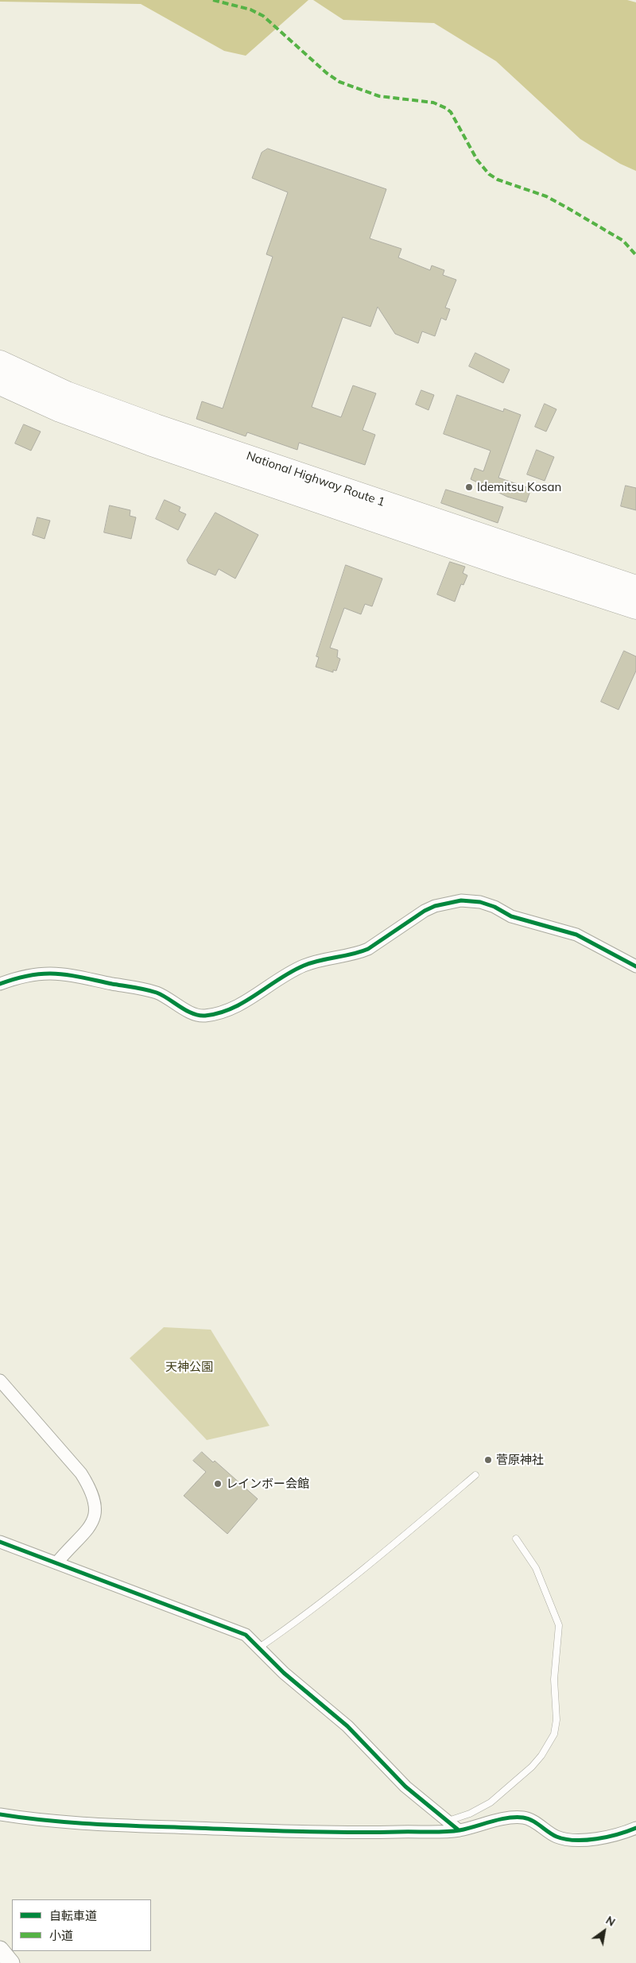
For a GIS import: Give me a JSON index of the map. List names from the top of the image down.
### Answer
{
  "streets": {
    "highway": ["National Highway Route 1"]
  },
  "parks": ["天神公園"],
  "places": ["Idemitsu Kosan", "菅原神社", "レインボー会館"],
  "legend": ["自転車道", "小道"],
  "north": "top right"
}
